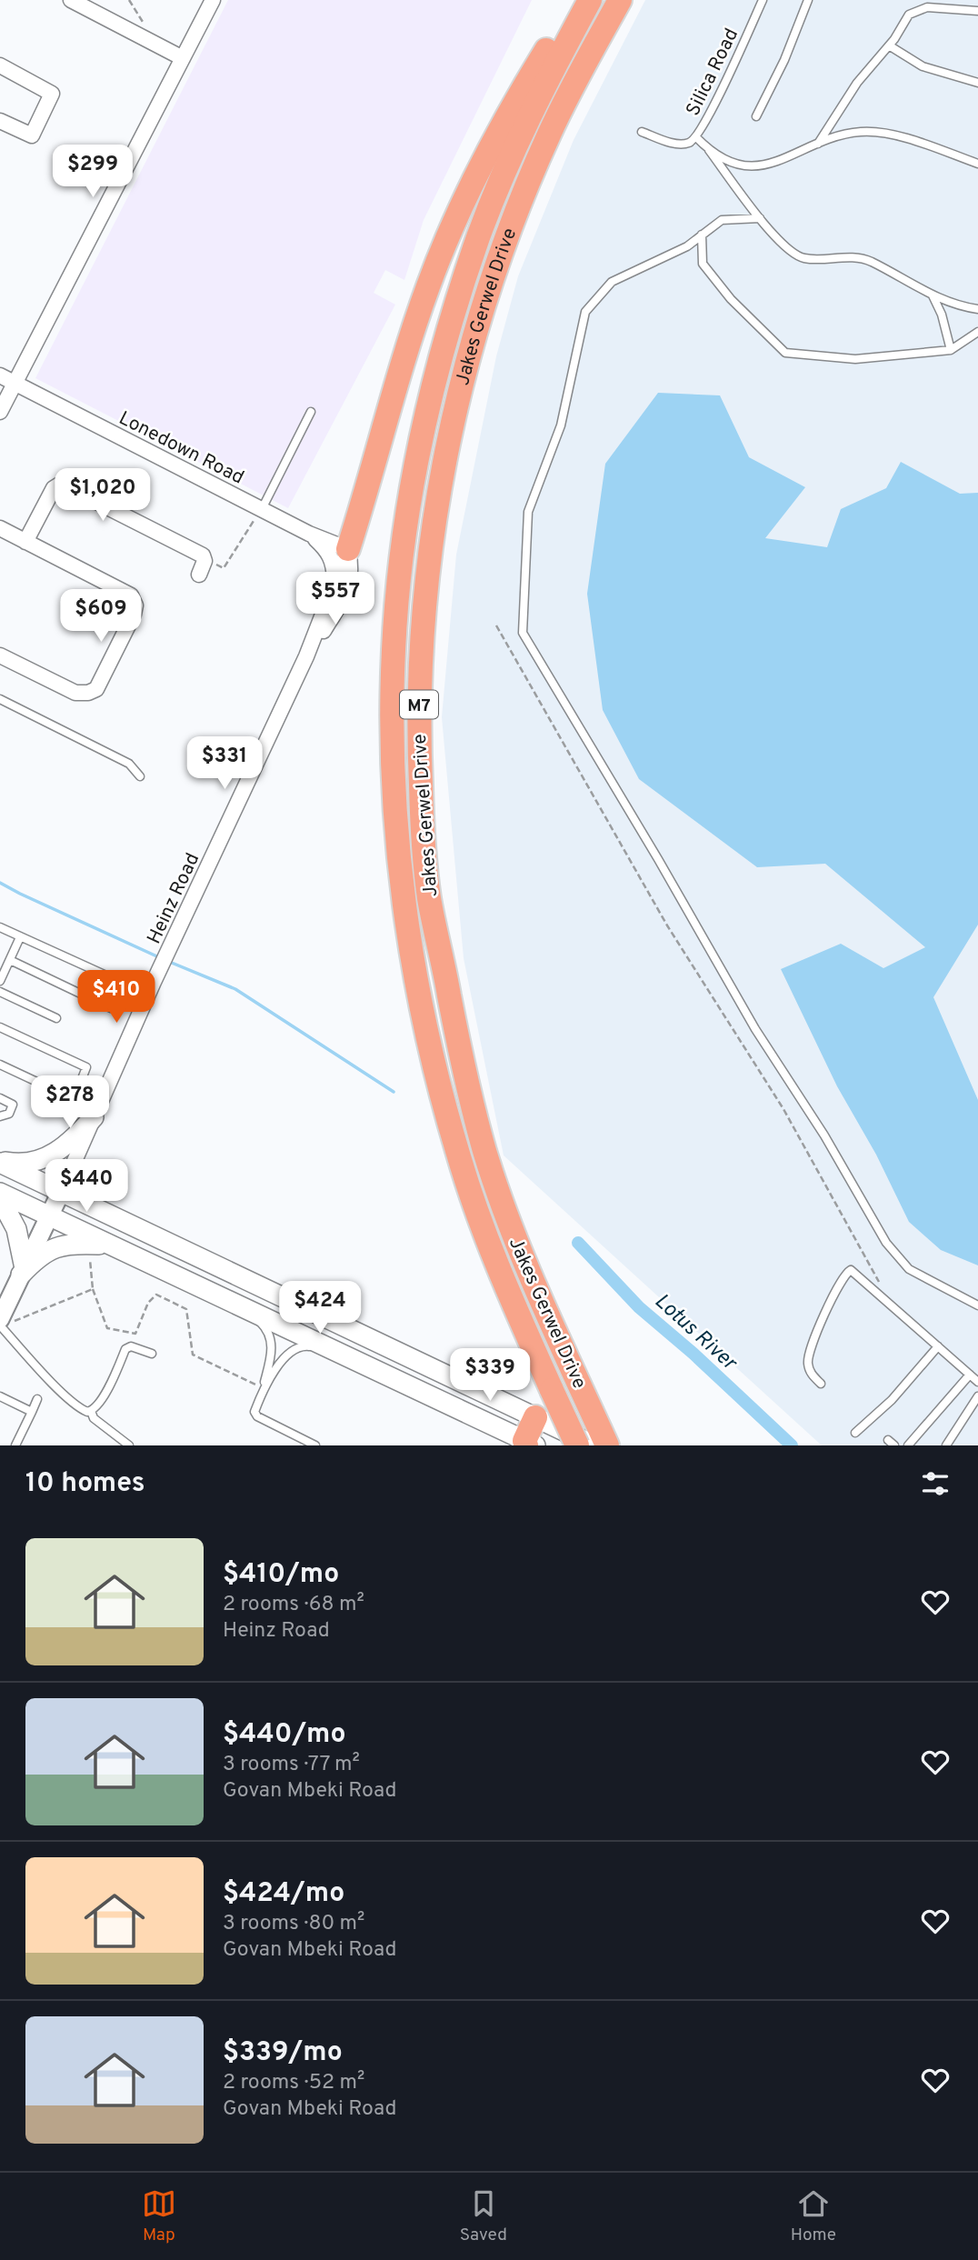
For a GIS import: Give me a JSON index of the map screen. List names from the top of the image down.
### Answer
{
  "streets": {
    "highway": ["Jakes Gerwel Drive", "M7"],
    "street": ["Lonedown Road", "Heinz Road"],
    "lane": ["Silica Road"]
  },
  "crossings": [
    ["Lonedown Road", "Heinz Road"]
  ],
  "water": ["Lotus River"],
  "page": {
    "price": [
      "$299",
      "$1,020",
      "$557",
      "$609",
      "$331",
      "$410",
      "$278",
      "$440",
      "$424",
      "$339"
    ],
    "heading": "10 homes",
    "list": [
      {
        "name": "$410/mo",
        "note": "2 rooms · 68 m² · Heinz Road"
      },
      {
        "name": "$440/mo",
        "note": "3 rooms · 77 m² · Govan Mbeki Road"
      },
      {
        "name": "$424/mo",
        "note": "3 rooms · 80 m² · Govan Mbeki Road"
      },
      {
        "name": "$339/mo",
        "note": "2 rooms · 52 m² · Govan Mbeki Road"
      }
    ],
    "tabs": ["Map", "Saved", "Home"]
  }
}
